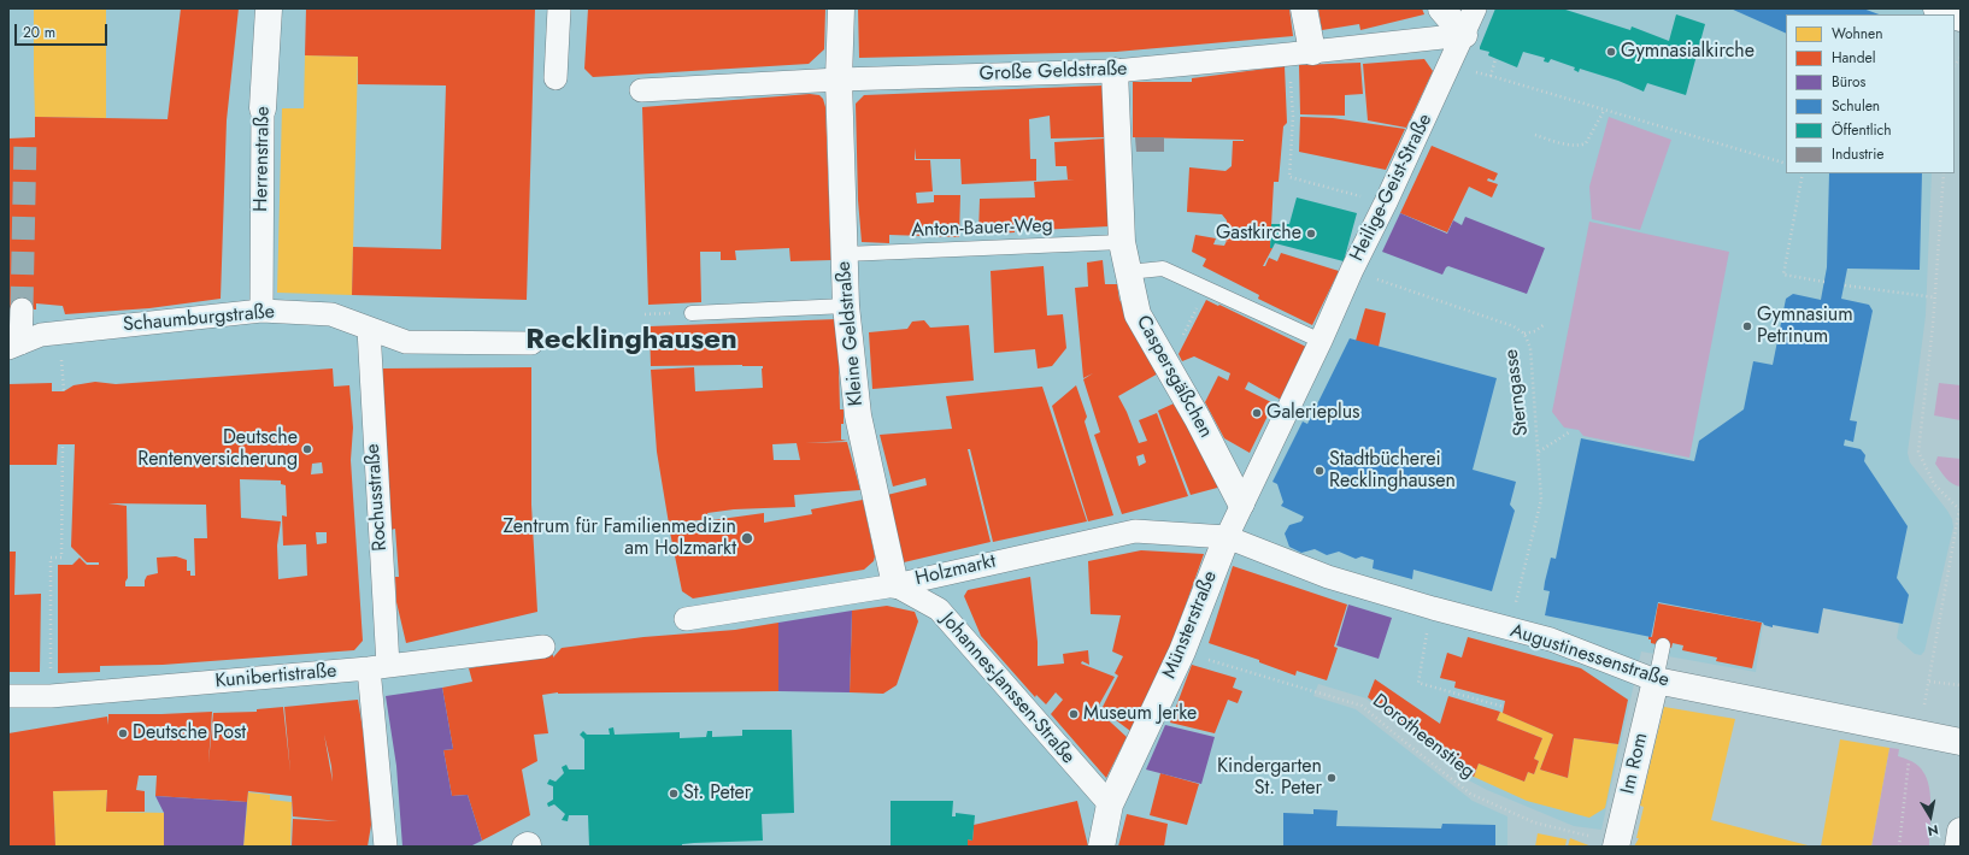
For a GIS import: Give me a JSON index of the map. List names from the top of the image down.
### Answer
{
  "streets": {
    "street": [
      "Große Geldstraße",
      "Herrenstraße",
      "Heilige-Geist-Straße",
      "Schaumburgstraße",
      "Kleine Geldstraße",
      "Caspersgäßchen",
      "Rochusstraße",
      "Holzmarkt",
      "Münsterstraße",
      "Augustinessenstraße",
      "Kunibertistraße",
      "Johannes-Janssen-Straße",
      "Im Rom"
    ],
    "lane": ["Anton-Bauer-Weg"],
    "path": ["Sterngasse", "Dorotheenstieg"]
  },
  "crossings": [
    ["Große Geldstraße", "Heilige-Geist-Straße"],
    ["Große Geldstraße", "Kleine Geldstraße"],
    ["Große Geldstraße", "Caspersgäßchen"],
    ["Herrenstraße", "Schaumburgstraße"],
    ["Heilige-Geist-Straße", "Caspersgäßchen"],
    ["Heilige-Geist-Straße", "Sterngasse"],
    ["Heilige-Geist-Straße", "Holzmarkt"],
    ["Heilige-Geist-Straße", "Münsterstraße"],
    ["Heilige-Geist-Straße", "Augustinessenstraße"],
    ["Anton-Bauer-Weg", "Kleine Geldstraße"],
    ["Anton-Bauer-Weg", "Caspersgäßchen"],
    ["Schaumburgstraße", "Rochusstraße"],
    ["Kleine Geldstraße", "Holzmarkt"],
    ["Kleine Geldstraße", "Johannes-Janssen-Straße"],
    ["Sterngasse", "Augustinessenstraße"],
    ["Rochusstraße", "Kunibertistraße"],
    ["Holzmarkt", "Münsterstraße"],
    ["Holzmarkt", "Augustinessenstraße"],
    ["Holzmarkt", "Johannes-Janssen-Straße"],
    ["Münsterstraße", "Augustinessenstraße"],
    ["Münsterstraße", "Johannes-Janssen-Straße"],
    ["Münsterstraße", "Dorotheenstieg"],
    ["Augustinessenstraße", "Im Rom"],
    ["Dorotheenstieg", "Im Rom"]
  ],
  "districts": ["Recklinghausen"],
  "places": [
    "Gymnasialkirche",
    "Gastkirche",
    "Gymnasium Petrinum",
    "Galerieplus",
    "Deutsche Rentenversicherung",
    "Stadtbücherei Recklinghausen",
    "Zentrum für Familienmedizin am Holzmarkt",
    "Museum Jerke",
    "Deutsche Post",
    "Kindergarten St. Peter",
    "St. Peter"
  ],
  "legend": [
    "Wohnen",
    "Handel",
    "Büros",
    "Schulen",
    "Öffentlich",
    "Industrie"
  ],
  "scale_bar": "20 m",
  "north": "bottom"
}
